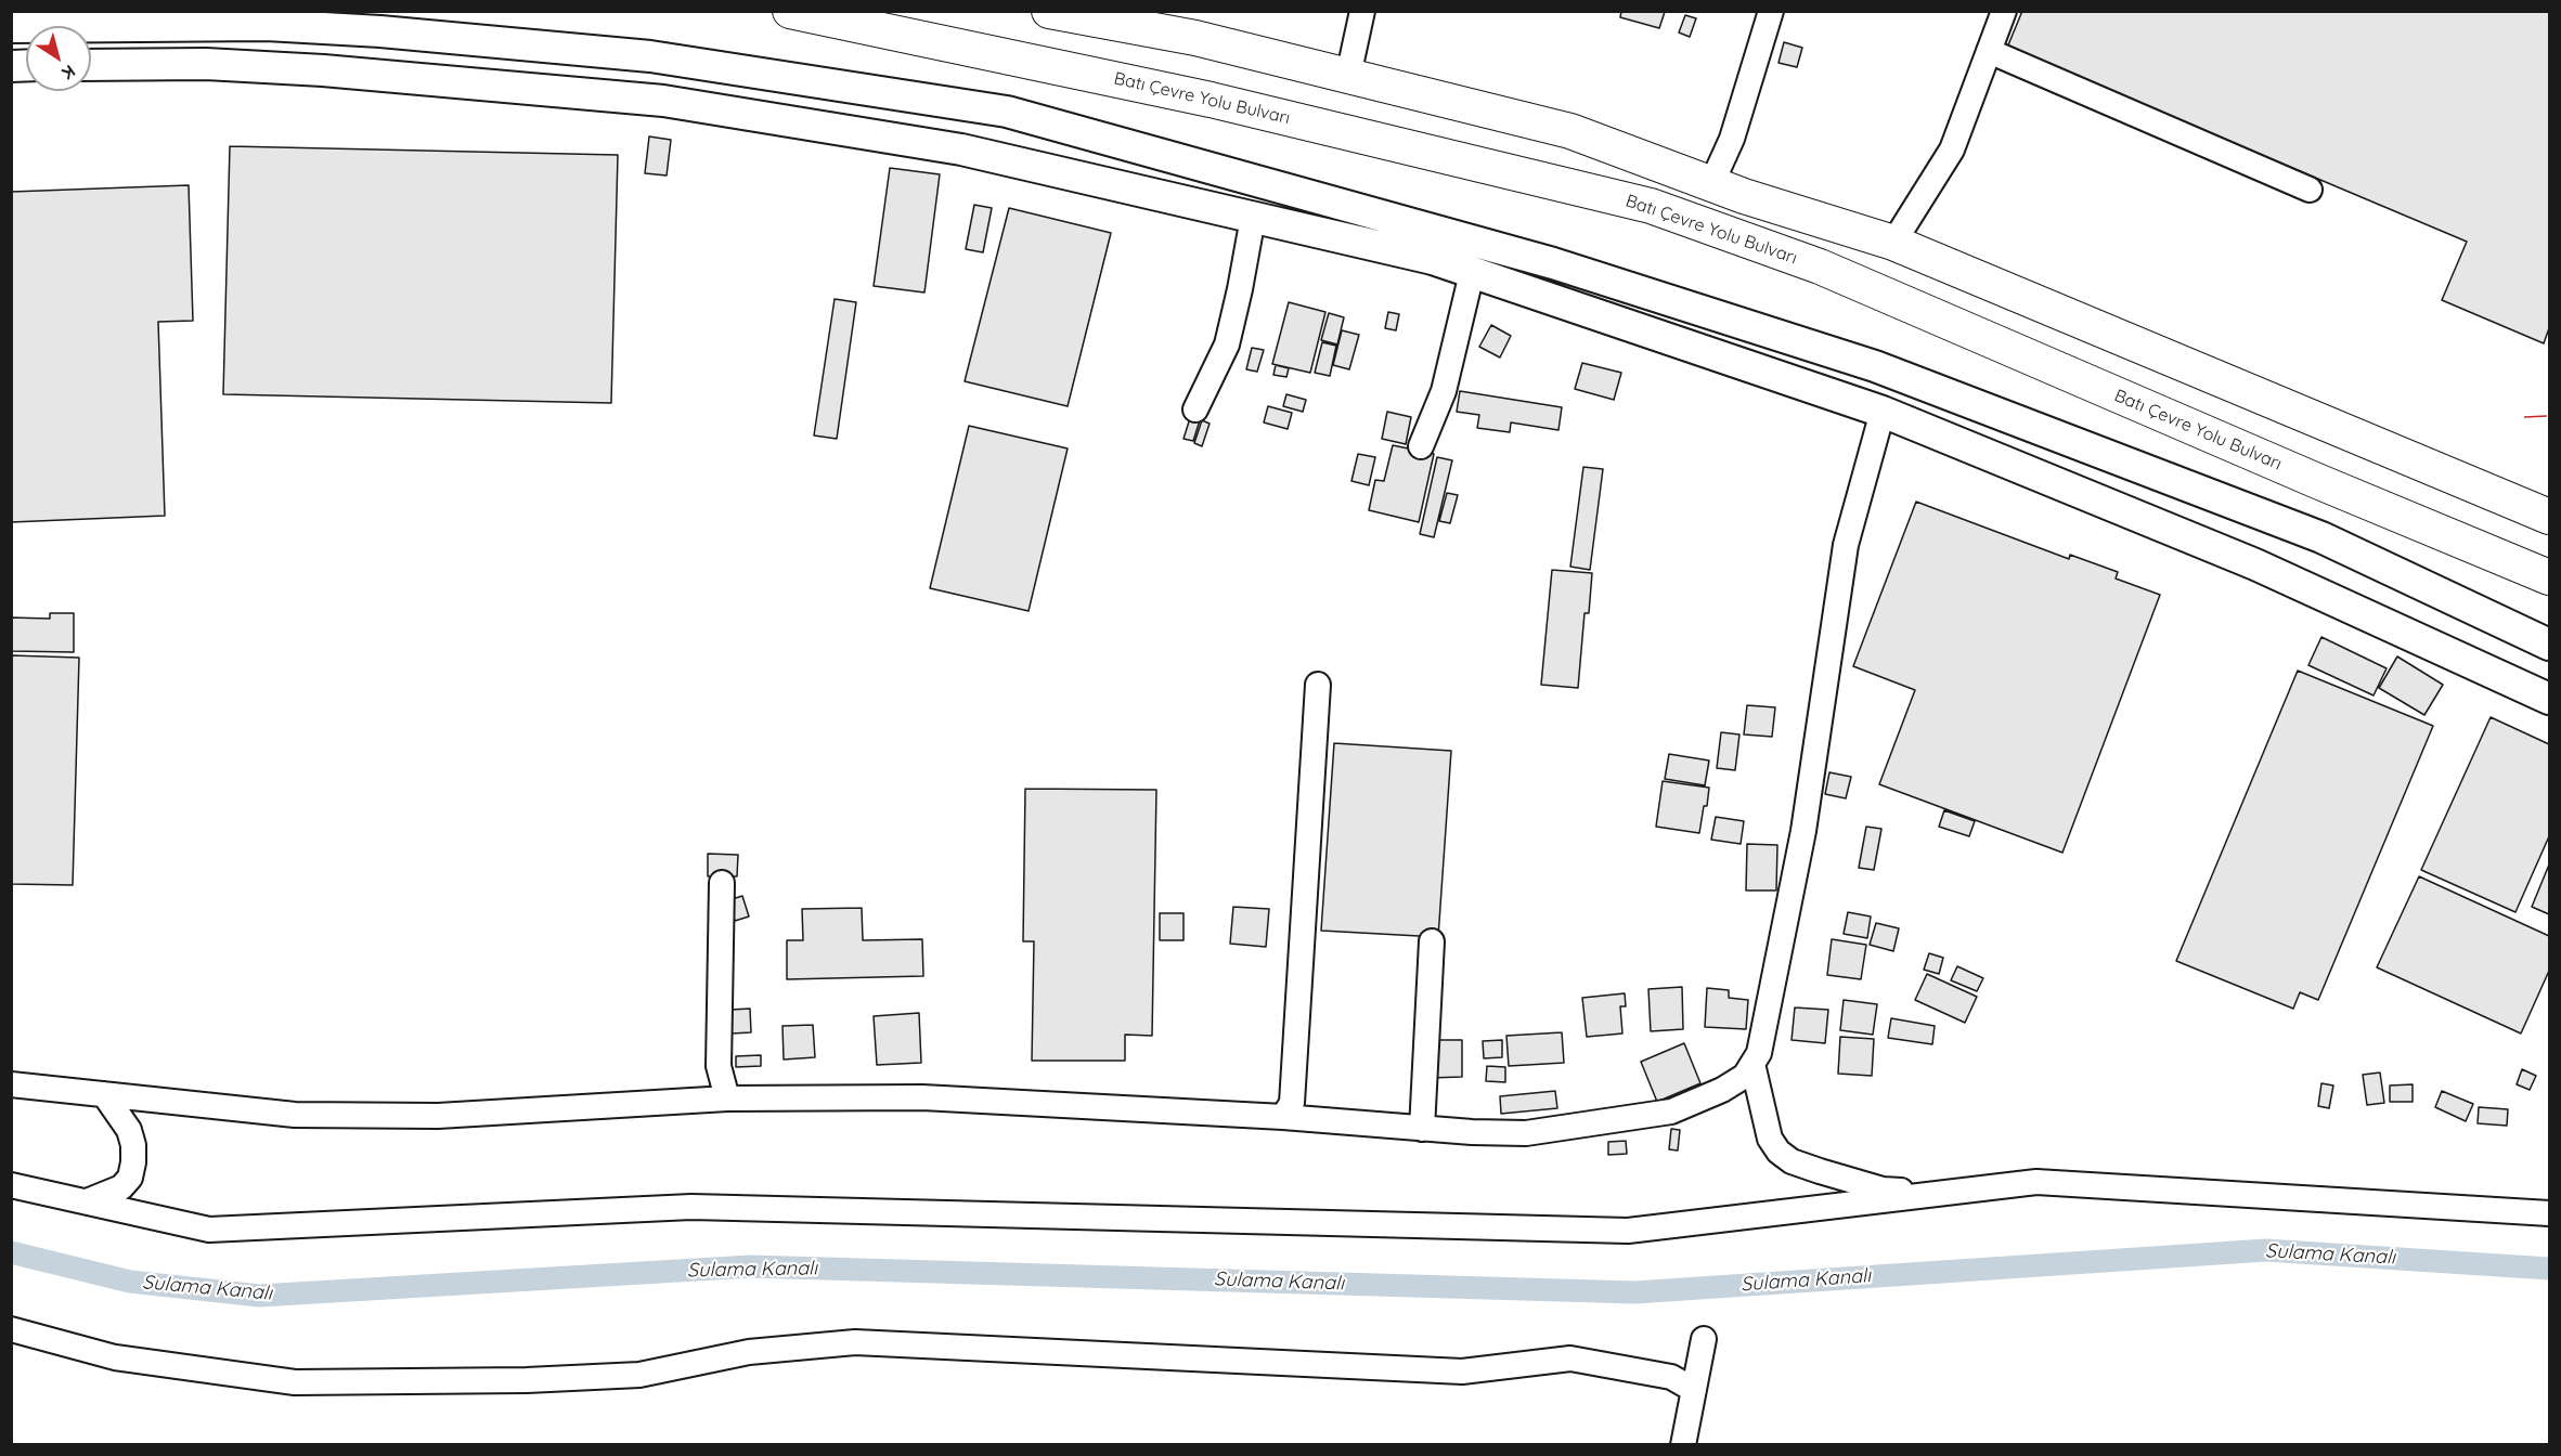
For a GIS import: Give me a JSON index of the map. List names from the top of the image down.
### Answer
{
  "streets": {
    "highway": ["Batı Çevre Yolu Bulvarı"]
  },
  "water": ["Sulama Kanalı"],
  "north": "bottom right"
}
